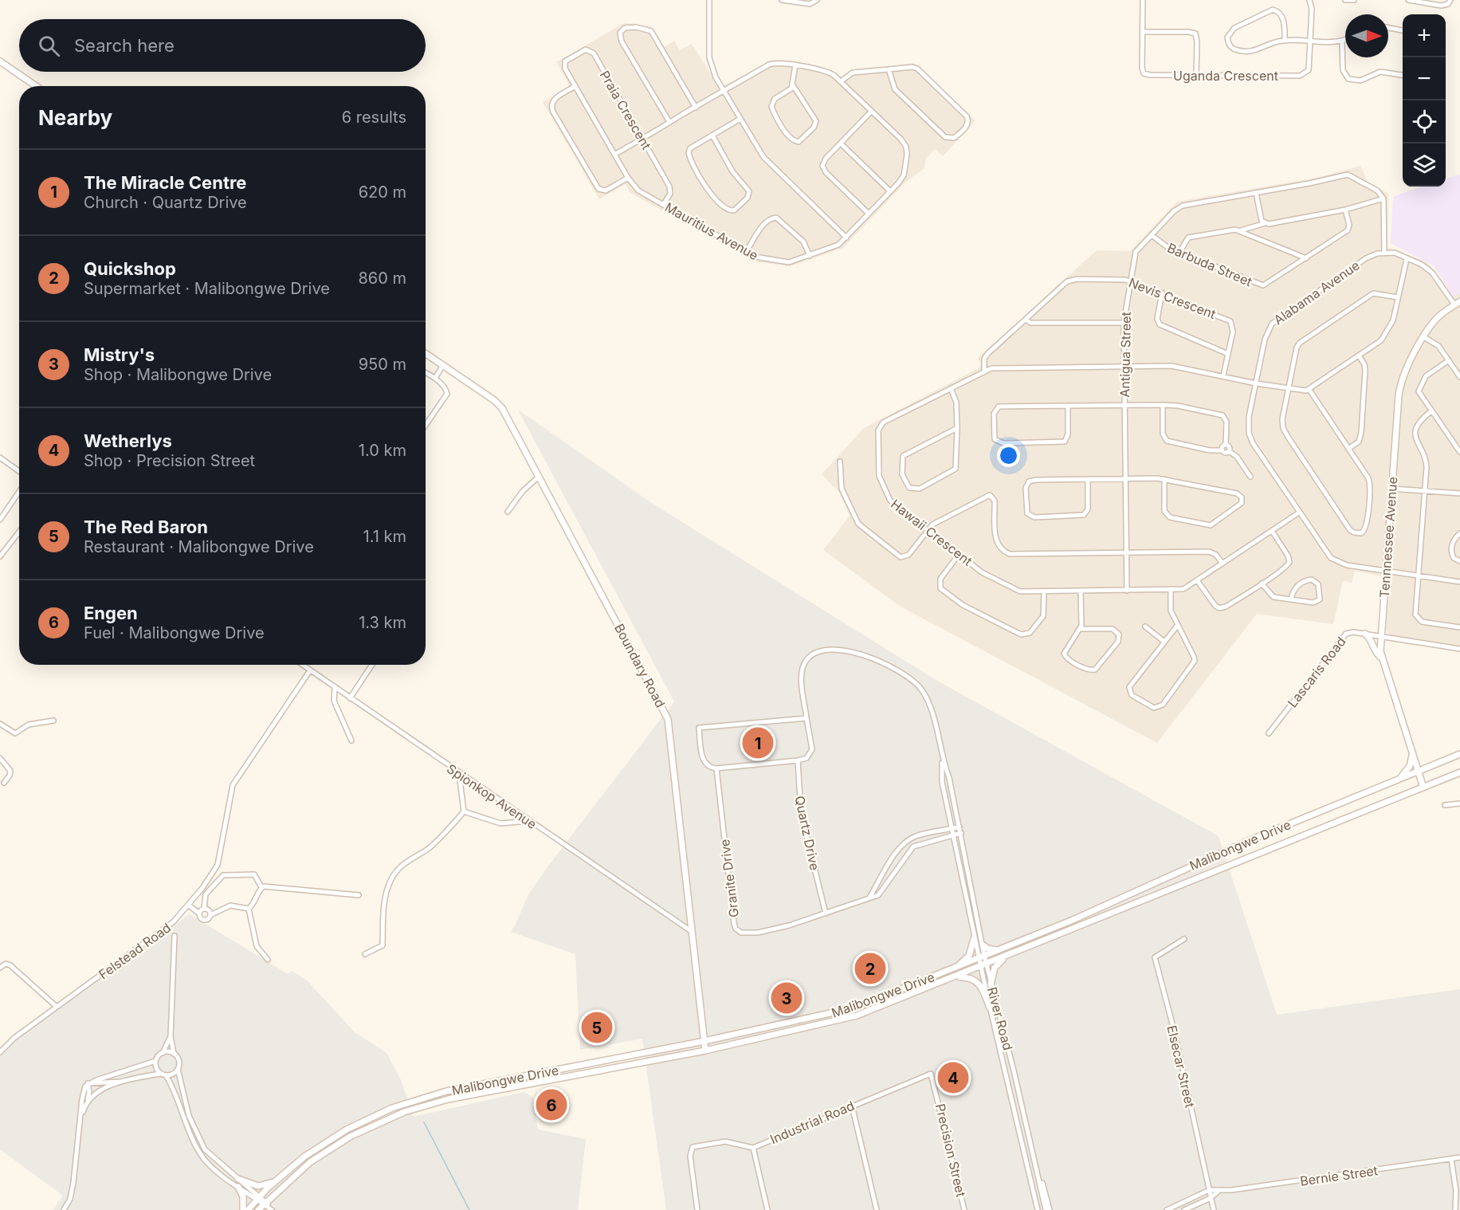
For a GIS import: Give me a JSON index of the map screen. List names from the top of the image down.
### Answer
{
  "streets": {
    "main road": ["Tennnessee Avenue", "Boundary Road", "Malibongwe Drive"],
    "street": [
      "Uganda Crescent",
      "Praia Crescent",
      "Mauritius Avenue",
      "Barbuda Street",
      "Alabama Avenue",
      "Nevis Crescent",
      "Antigua Street",
      "Hawaii Crescent",
      "Lascaris Road",
      "Spionkop Avenue",
      "Quartz Drive",
      "Granite Drive",
      "Felstead Road",
      "River Road",
      "Elsecar Street",
      "Industrial Road",
      "Precision Street",
      "Bernie Street"
    ]
  },
  "crossings": [
    ["Praia Crescent", "Mauritius Avenue"],
    ["Barbuda Street", "Antigua Street"],
    ["Alabama Avenue", "Hawaii Crescent"],
    ["Alabama Avenue", "Tennnessee Avenue"],
    ["Nevis Crescent", "Antigua Street"],
    ["Nevis Crescent", "Hawaii Crescent"],
    ["Antigua Street", "Hawaii Crescent"],
    ["Tennnessee Avenue", "Lascaris Road"],
    ["Tennnessee Avenue", "Malibongwe Drive"],
    ["Boundary Road", "Spionkop Avenue"],
    ["Boundary Road", "Malibongwe Drive"],
    ["Spionkop Avenue", "Felstead Road"],
    ["Quartz Drive", "Granite Drive"],
    ["Malibongwe Drive", "River Road"],
    ["Granite Drive", "River Road"],
    ["Elsecar Street", "Bernie Street"],
    ["Industrial Road", "Precision Street"]
  ],
  "north": "right",
  "page": {
    "map_buttons": ["+", "−"],
    "search": "Search here",
    "heading": ["Nearby", "6 results"],
    "list": [
      {
        "mark": "1",
        "name": "The Miracle Centre",
        "note": "Church · Quartz Drive",
        "value": "620 m"
      },
      {
        "mark": "2",
        "name": "Quickshop",
        "note": "Supermarket · Malibongwe Drive",
        "value": "860 m"
      },
      {
        "mark": "3",
        "name": "Mistry's",
        "note": "Shop · Malibongwe Drive",
        "value": "950 m"
      },
      {
        "mark": "4",
        "name": "Wetherlys",
        "note": "Shop · Precision Street",
        "value": "1.0 km"
      },
      {
        "mark": "5",
        "name": "The Red Baron",
        "note": "Restaurant · Malibongwe Drive",
        "value": "1.1 km"
      },
      {
        "mark": "6",
        "name": "Engen",
        "note": "Fuel · Malibongwe Drive",
        "value": "1.3 km"
      }
    ],
    "pins": [
      "1",
      "2",
      "3",
      "5",
      "4",
      "6"
    ]
  }
}
